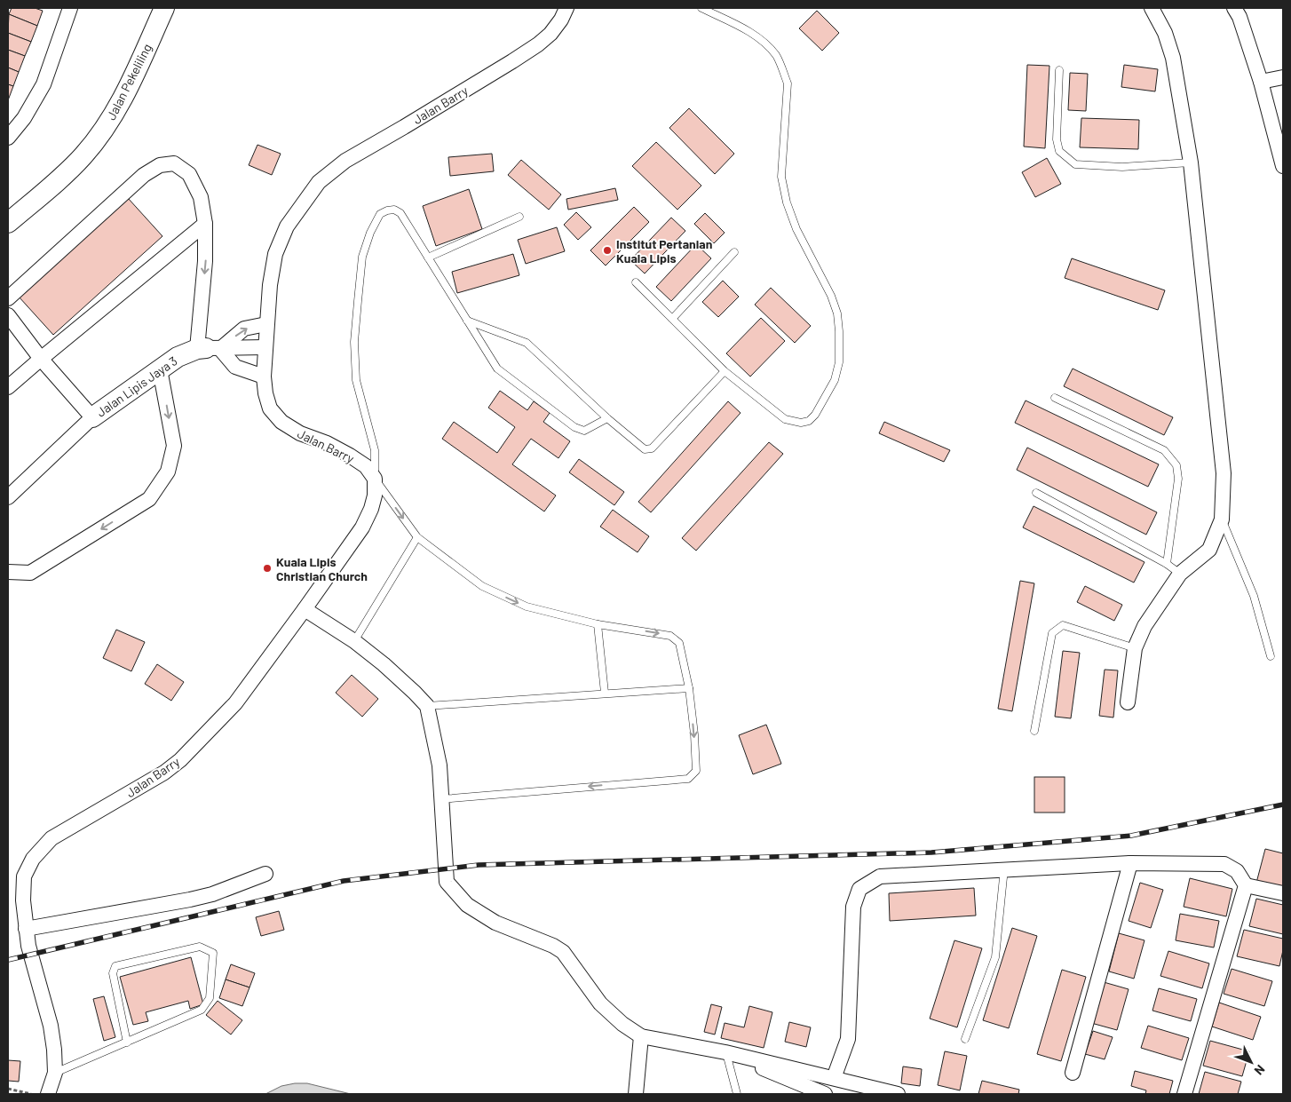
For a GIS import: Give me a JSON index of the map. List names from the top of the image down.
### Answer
{
  "streets": {
    "street": ["Jalan Pekeliling", "Jalan Barry", "Jalan Lipis Jaya 3"]
  },
  "places": ["Institut Pertanian Kuala Lipis", "Kuala Lipis Christian Church"],
  "north": "bottom right"
}
